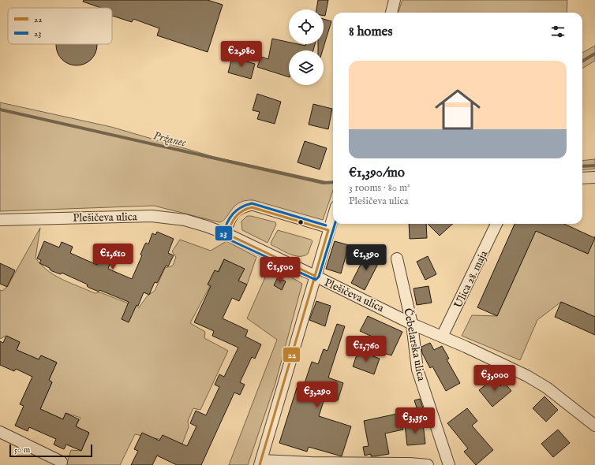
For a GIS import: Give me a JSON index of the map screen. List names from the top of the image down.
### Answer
{
  "streets": {
    "street": ["Plešičeva ulica", "Ulica 28. maja", "Čebelarska ulica"]
  },
  "crossings": [
    ["Plešičeva ulica", "Ulica 28. maja"],
    ["Plešičeva ulica", "Čebelarska ulica"]
  ],
  "water": ["Pržanec"],
  "lines": ["transit line 23", "transit line 22"],
  "legend": ["22", "23"],
  "scale_bar": "50 m",
  "page": {
    "heading": "8 homes",
    "price": [
      "€2,980",
      "€1,610",
      "€1,390",
      "€1,500",
      "€1,760",
      "€3,000",
      "€3,290",
      "€3,350"
    ],
    "list": [
      {
        "name": "€1,390/mo",
        "note": "3 rooms · 80 m² · Plešičeva ulica"
      }
    ],
    "scale": "50 m"
  }
}
